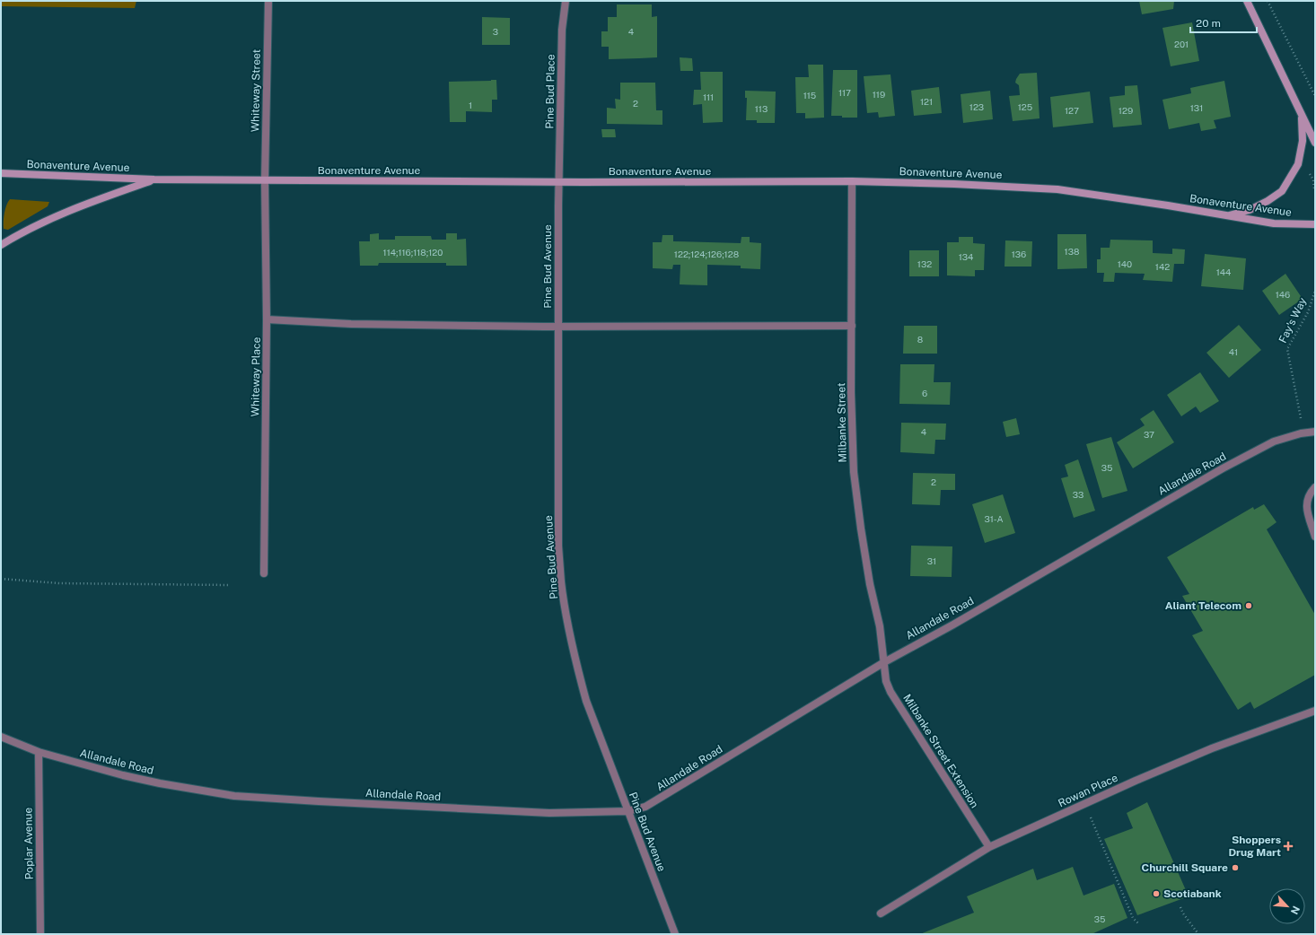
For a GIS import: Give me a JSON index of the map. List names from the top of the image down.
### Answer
{
  "streets": {
    "street": [
      "Whiteway Street",
      "Pine Bud Place",
      "Bonaventure Avenue",
      "Pine Bud Avenue",
      "Whiteway Place",
      "Milbanke Street",
      "Allandale Road",
      "Milbanke Street Extension",
      "Rowan Place",
      "Poplar Avenue"
    ],
    "path": ["Fay's Way"]
  },
  "crossings": [
    ["Whiteway Street", "Bonaventure Avenue"],
    ["Whiteway Street", "Whiteway Place"],
    ["Pine Bud Place", "Bonaventure Avenue"],
    ["Pine Bud Place", "Pine Bud Avenue"],
    ["Bonaventure Avenue", "Pine Bud Avenue"],
    ["Bonaventure Avenue", "Whiteway Place"],
    ["Bonaventure Avenue", "Milbanke Street"],
    ["Pine Bud Avenue", "Allandale Road"],
    ["Milbanke Street", "Allandale Road"],
    ["Milbanke Street", "Milbanke Street Extension"],
    ["Allandale Road", "Milbanke Street Extension"],
    ["Allandale Road", "Poplar Avenue"],
    ["Milbanke Street Extension", "Rowan Place"]
  ],
  "places": {
    "other": ["Aliant Telecom", "Churchill Square", "Scotiabank"],
    "health": ["Shoppers Drug Mart"]
  },
  "house_numbers": [
    "3",
    "4",
    "201",
    "117",
    "119",
    "115",
    "111",
    "121",
    "2",
    "1",
    "123",
    "125",
    "131",
    "113",
    "127",
    "129",
    "138",
    "114;116;118;120",
    "122;124;126;128",
    "136",
    "134",
    "132",
    "140",
    "142",
    "144",
    "146",
    "8",
    "41",
    "6",
    "4",
    "37",
    "35",
    "2",
    "33",
    "31-A",
    "31",
    "35"
  ],
  "scale_bar": "20 m",
  "north": "bottom right"
}
